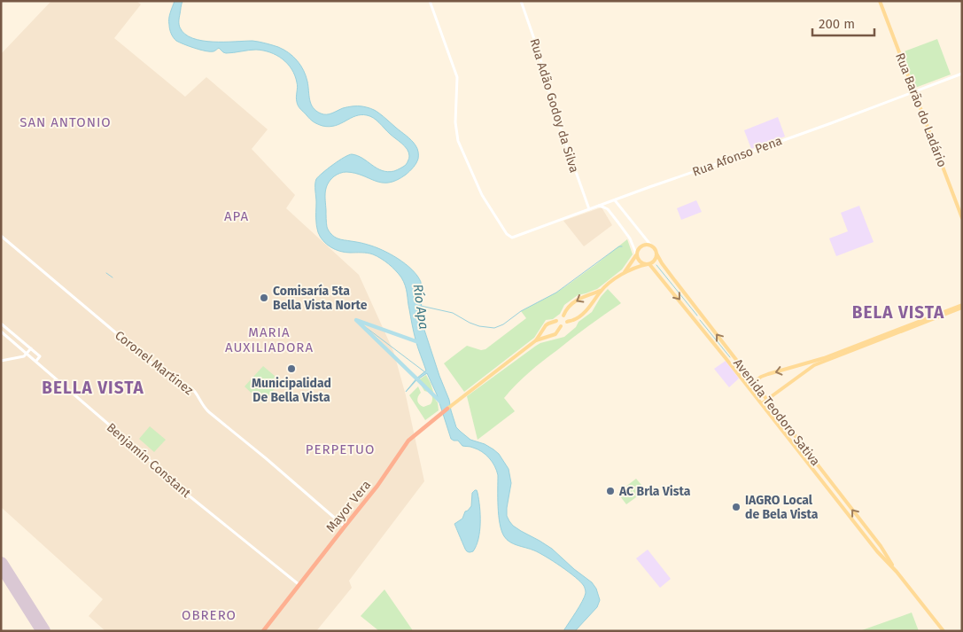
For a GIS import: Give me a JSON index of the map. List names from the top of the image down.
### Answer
{
  "streets": {
    "highway": ["Mayor Vera"],
    "main road": ["Rua Barão do Ladário", "Avenida Teodoro Sativa"],
    "street": [
      "Rua Adão Godoy da Silva",
      "Rua Afonso Pena",
      "Coronel Martínez",
      "Benjamín Constant"
    ]
  },
  "crossings": [
    ["Rua Adão Godoy da Silva", "Rua Afonso Pena"],
    ["Rua Barão do Ladário", "Rua Afonso Pena"],
    ["Coronel Martínez", "Mayor Vera"],
    ["Benjamín Constant", "Mayor Vera"]
  ],
  "districts": [
    "SAN ANTONIO",
    "APA",
    "BELA VISTA",
    "MARIA AUXILIADORA",
    "BELLA VISTA",
    "PERPETUO",
    "OBRERO"
  ],
  "water": ["Río Apa"],
  "places": [
    "Comisaría 5ta Bella Vista Norte",
    "Municipalidad De Bella Vista",
    "AC Brla Vista",
    "IAGRO Local de Bela Vista"
  ],
  "scale_bar": "200 m"
}
